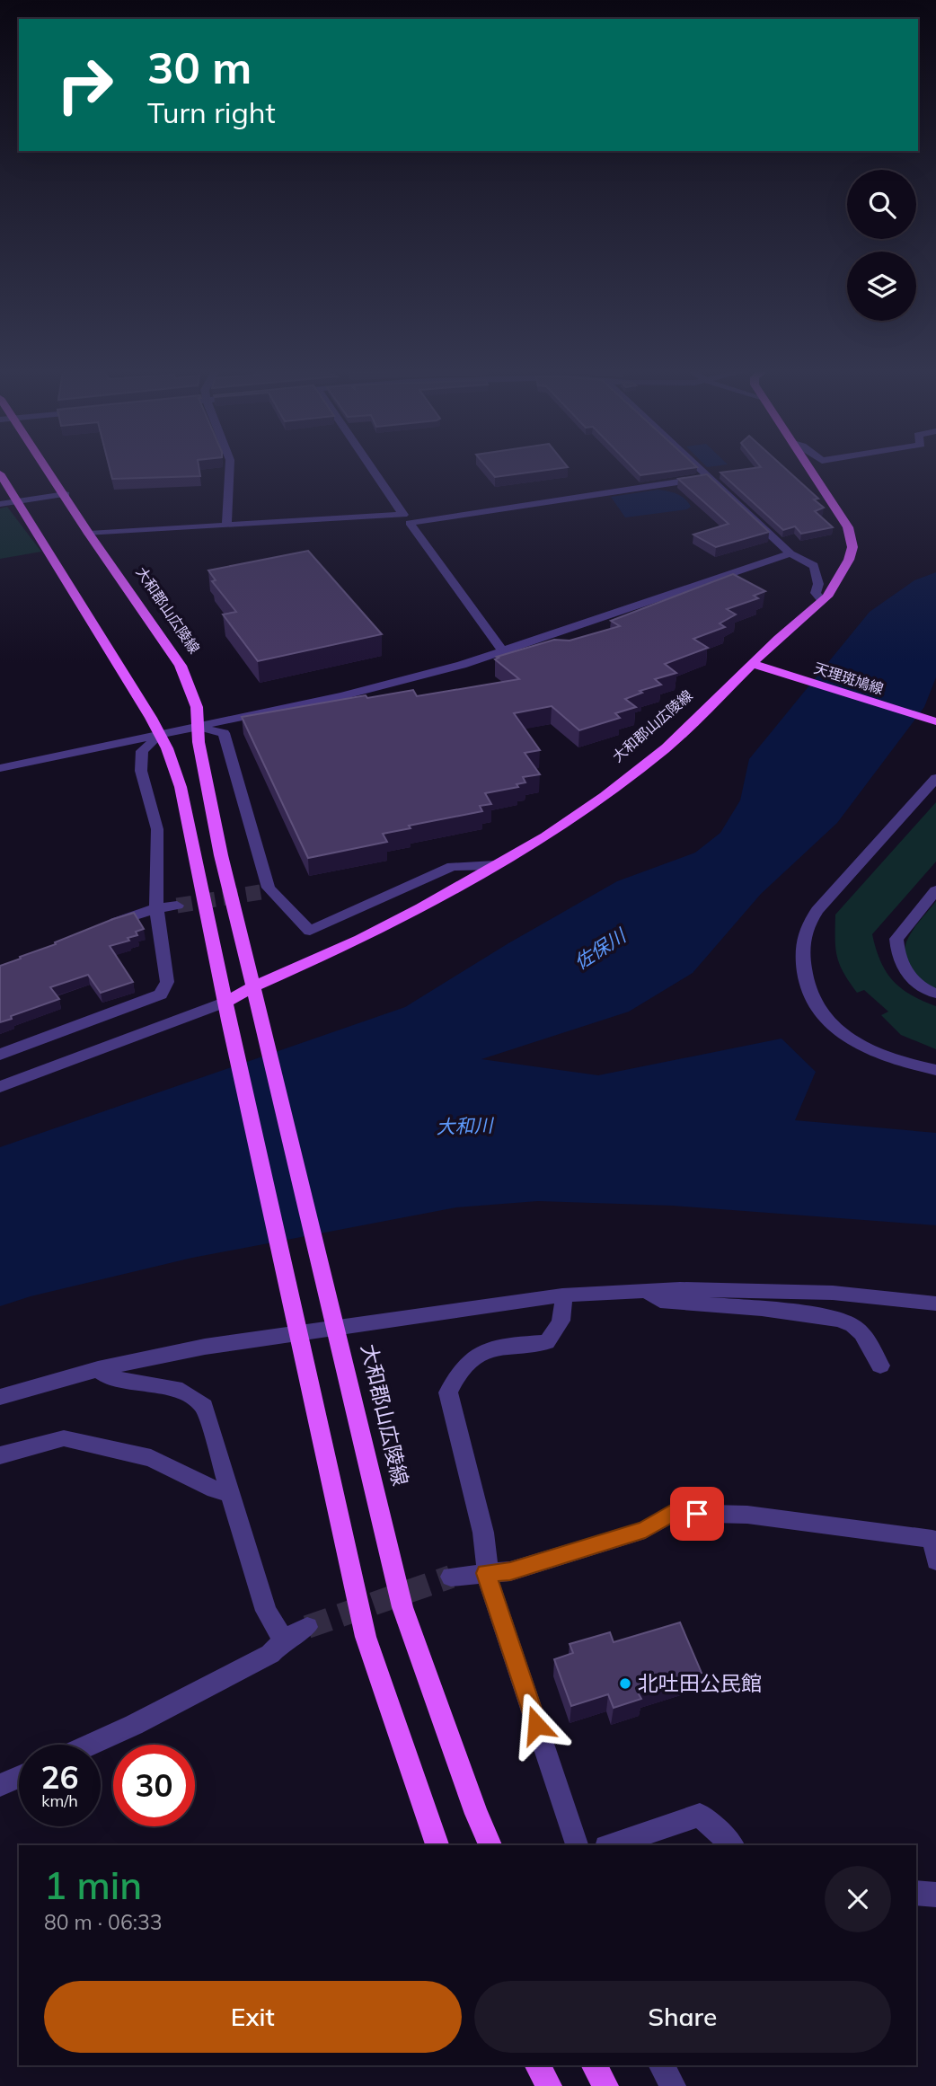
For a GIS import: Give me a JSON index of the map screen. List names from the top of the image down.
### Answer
{
  "streets": {
    "main road": ["大和郡山広陵線", "天理斑鳩線"]
  },
  "crossings": [
    ["大和郡山広陵線", "天理斑鳩線"]
  ],
  "water": ["佐保川", "大和川"],
  "places": ["北吐田公民館"],
  "page": {
    "turn": ["30 m", "Turn right"],
    "speed": "26 km/h",
    "limit": "30",
    "heading": ["1 min", "80 m · 06:33"],
    "buttons": ["Exit", "Share"]
  }
}
